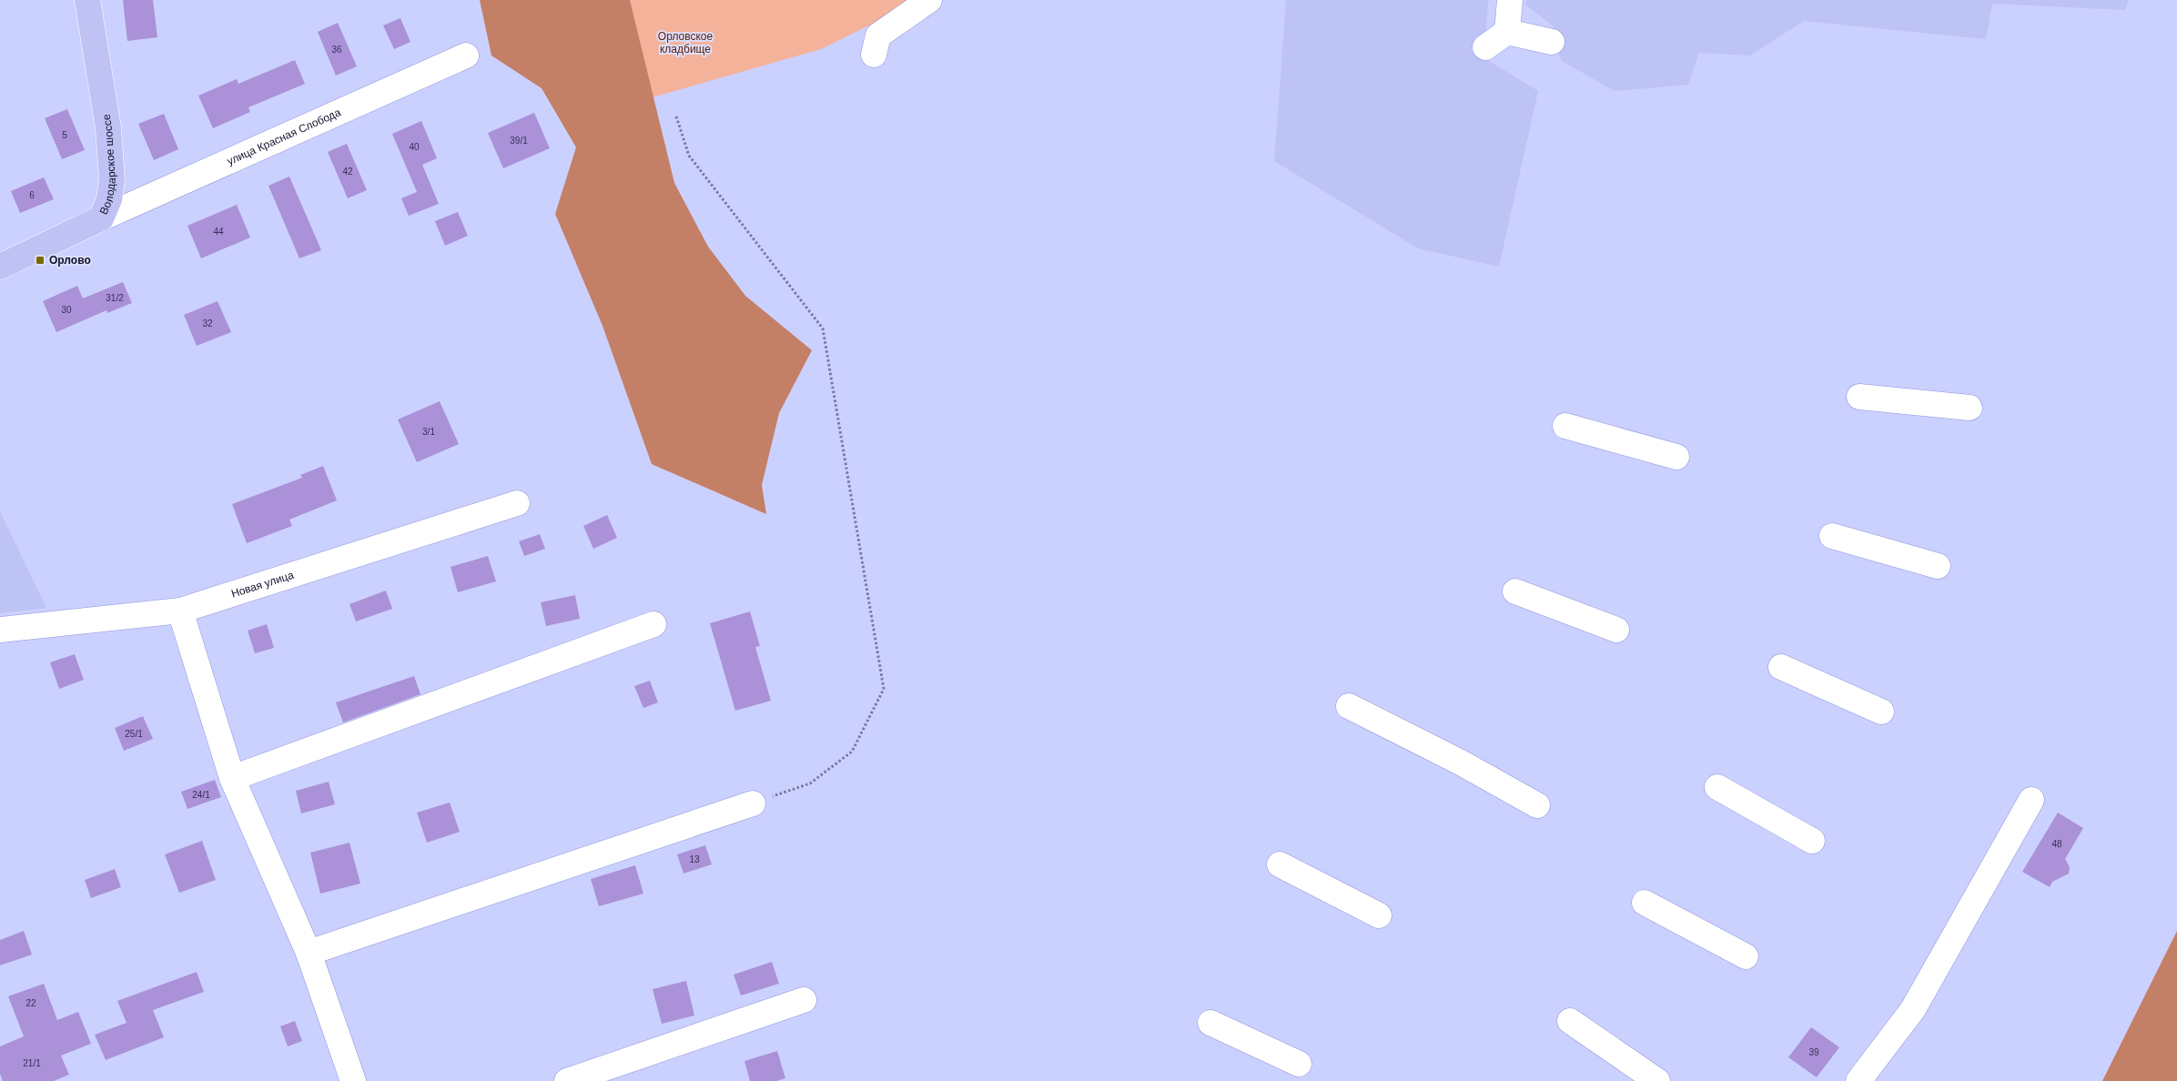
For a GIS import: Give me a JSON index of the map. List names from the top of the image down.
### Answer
{
  "streets": {
    "main road": ["Володарское шоссе"],
    "street": ["улица Красная Слобода", "Новая улица"]
  },
  "crossings": [
    ["улица Красная Слобода", "Володарское шоссе"]
  ],
  "parks": ["Орловское кладбище"],
  "places": {
    "transit": ["Орлово"]
  },
  "house_numbers": [
    "36",
    "5",
    "39/1",
    "40",
    "42",
    "6",
    "44",
    "31/2",
    "30",
    "32",
    "3/1",
    "25/1",
    "24/1",
    "48",
    "13",
    "22",
    "39",
    "21/1"
  ]
}
